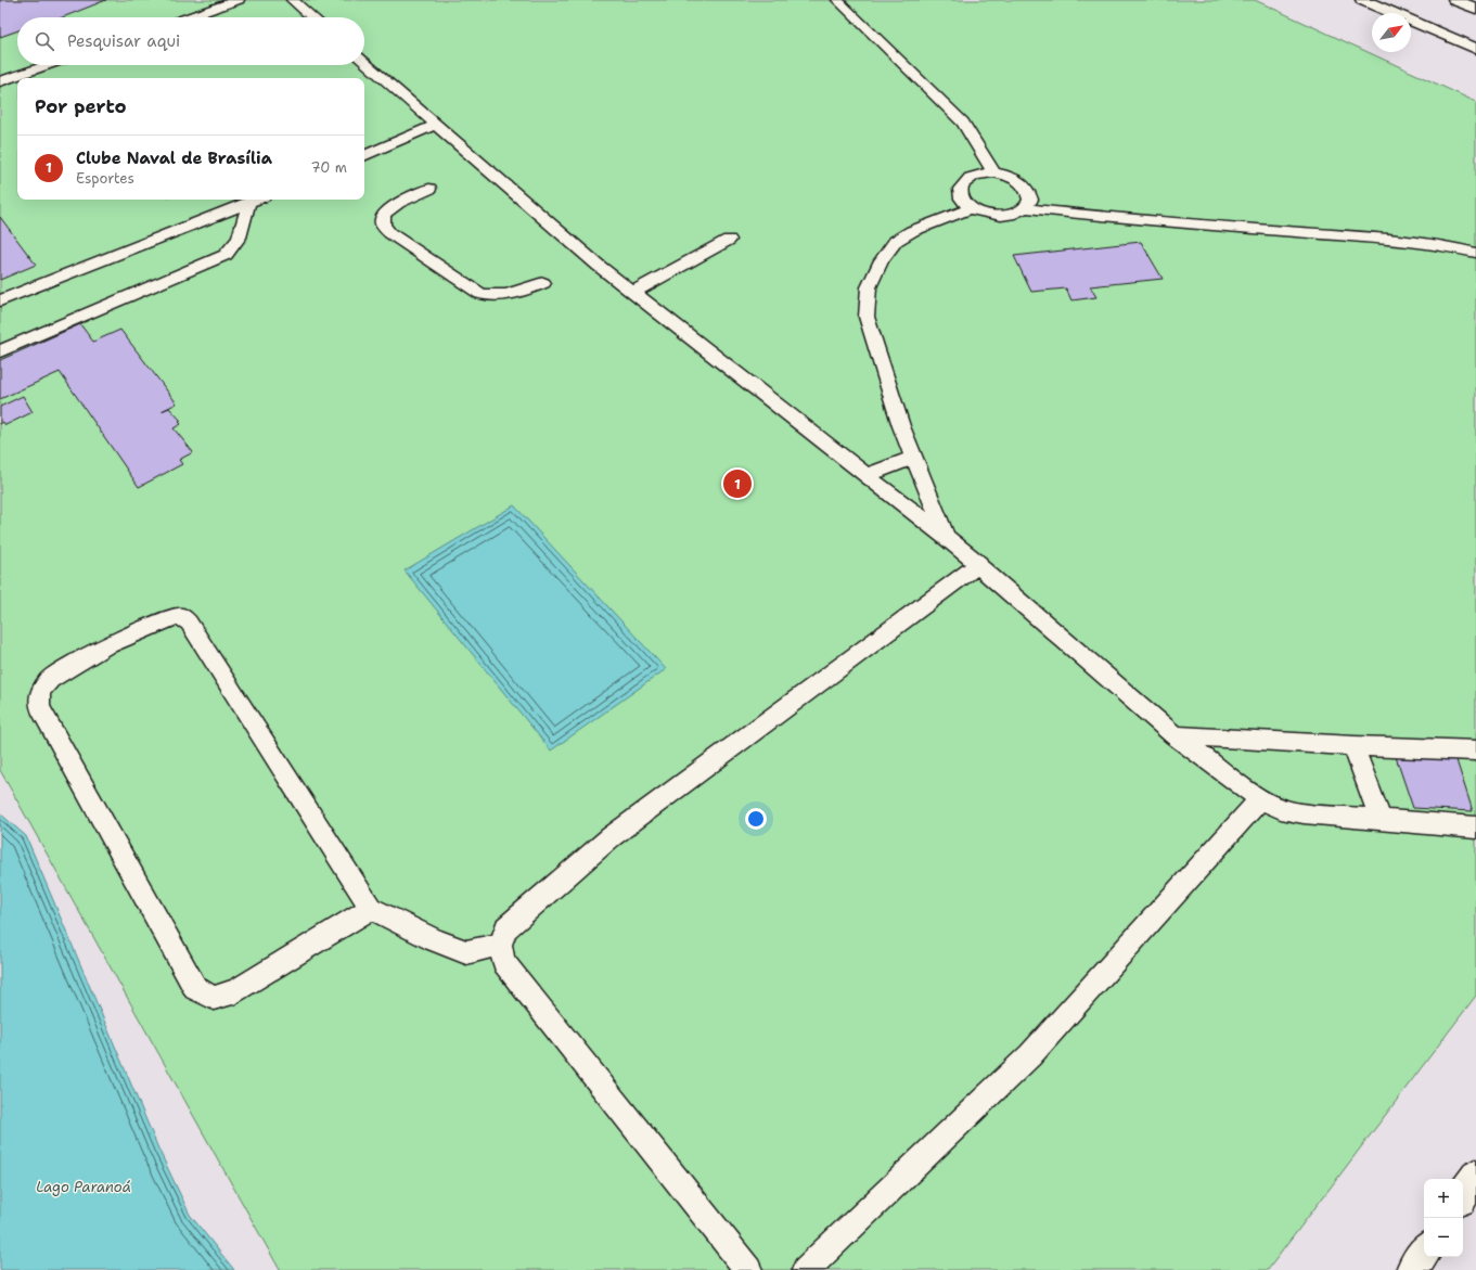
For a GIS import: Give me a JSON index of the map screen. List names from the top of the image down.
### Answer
{
  "water": ["Lago Paranoá"],
  "north": "top right",
  "page": {
    "search": "Pesquisar aqui",
    "heading": "Por perto",
    "list": [
      {
        "mark": "1",
        "name": "Clube Naval de Brasília",
        "note": "Esportes",
        "value": "70 m"
      }
    ],
    "pins": "1",
    "map_buttons": ["+", "−"]
  }
}
